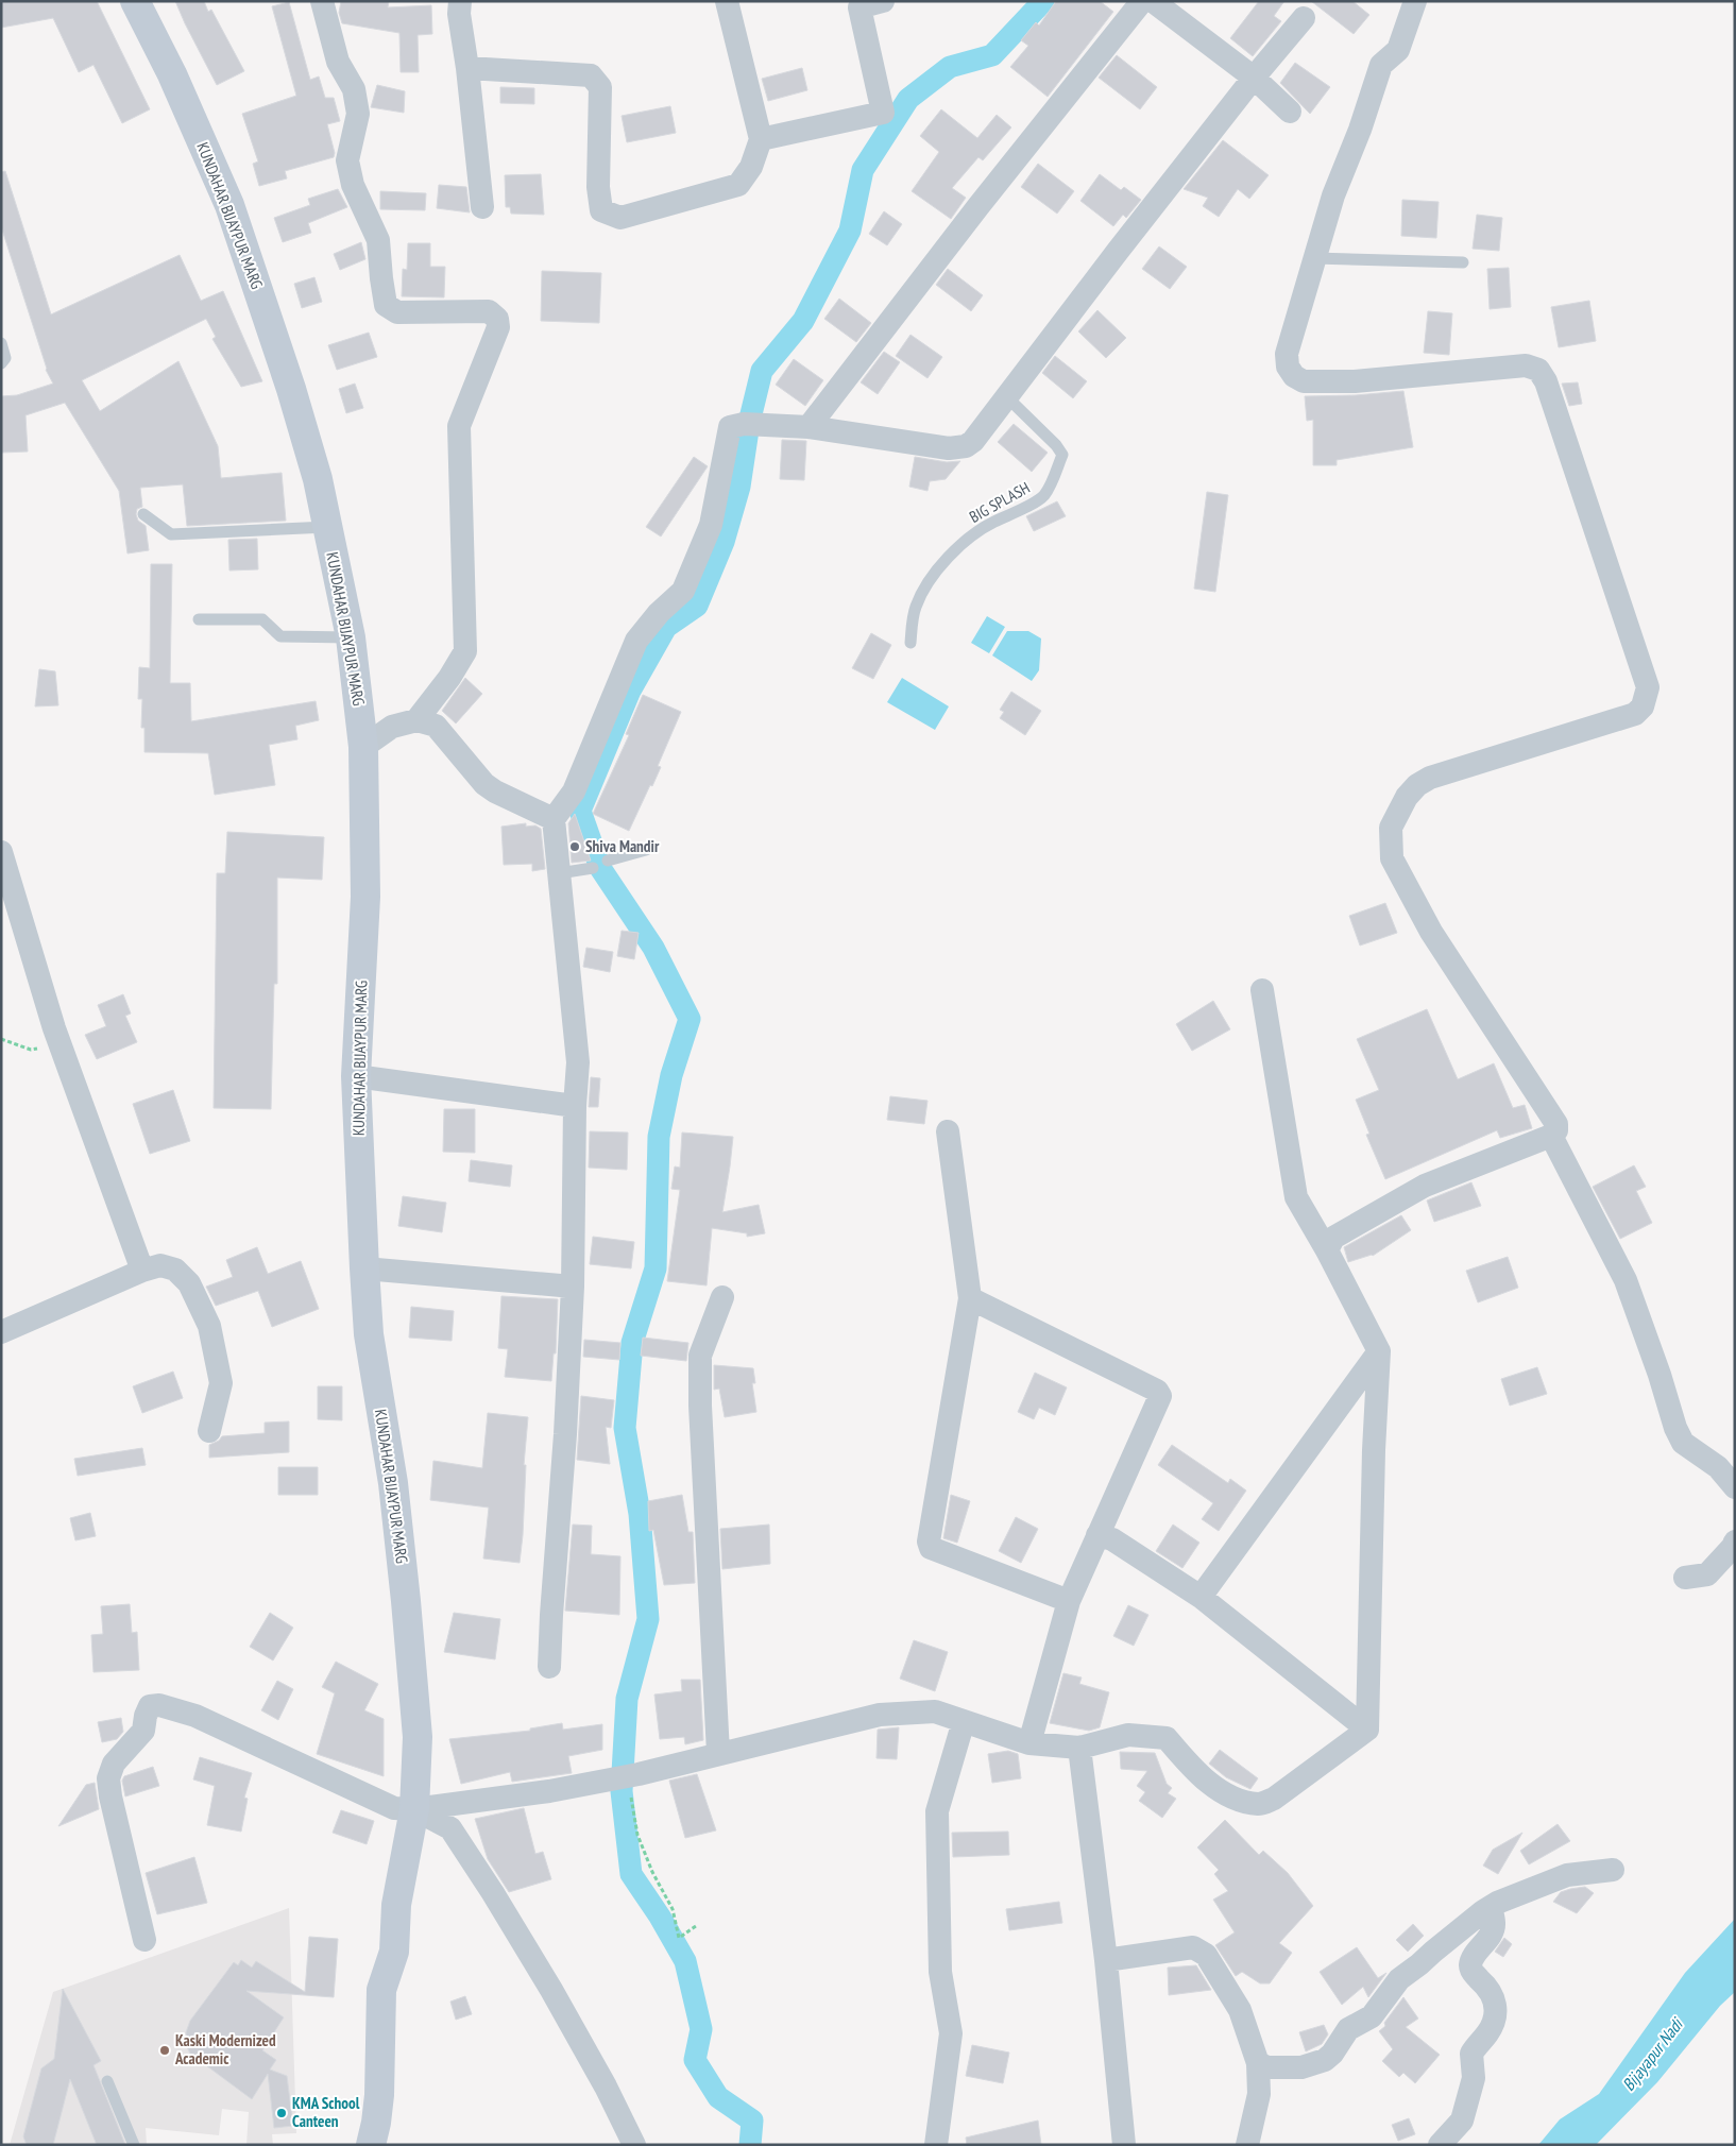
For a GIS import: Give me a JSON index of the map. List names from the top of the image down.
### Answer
{
  "streets": {
    "main road": ["KUNDAHAR BIJAYPUR MARG"],
    "lane": ["BIG SPLASH"]
  },
  "water": ["Bijayapur Nadi"],
  "places": ["Shiva Mandir", "Kaski Modernized Academic", "KMA School Canteen"]
}
